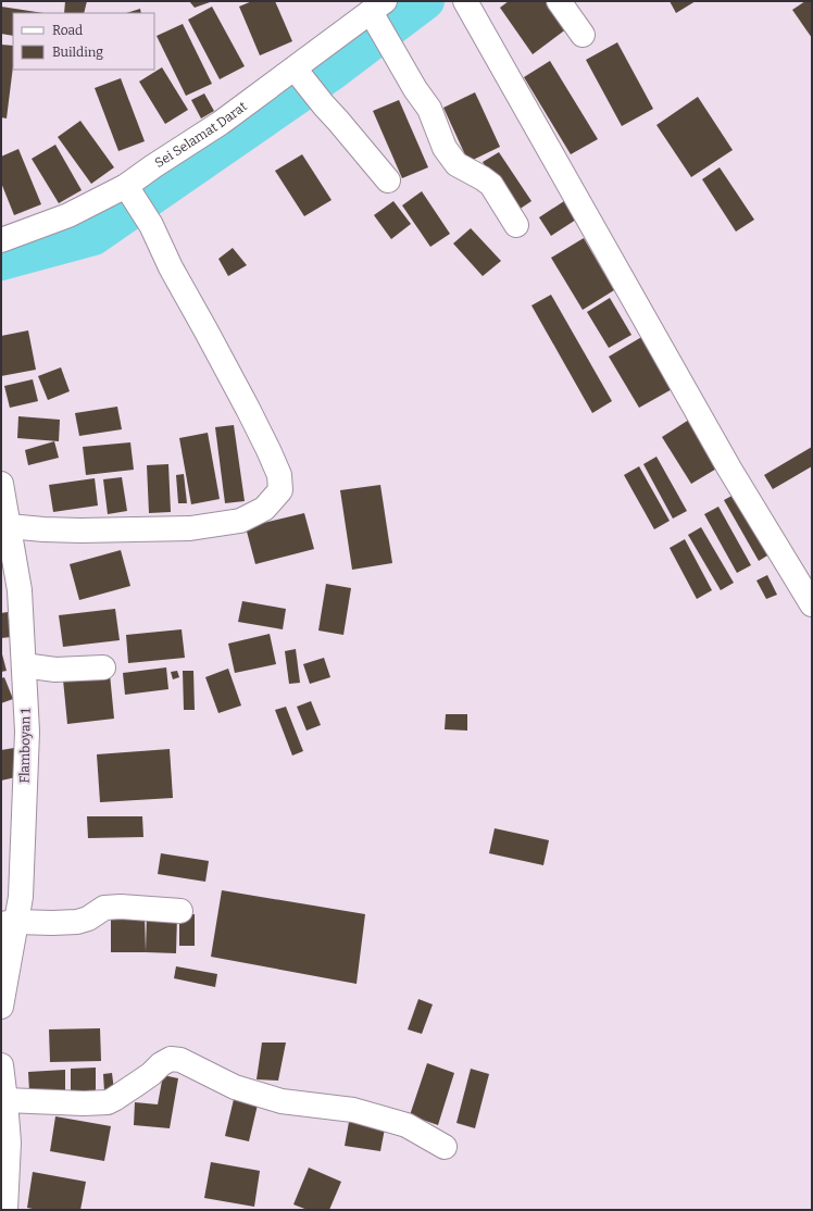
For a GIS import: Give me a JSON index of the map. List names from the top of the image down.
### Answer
{
  "streets": {
    "street": ["Sei Selamat Darat", "Flamboyan 1"]
  },
  "legend": ["Road", "Building"]
}
